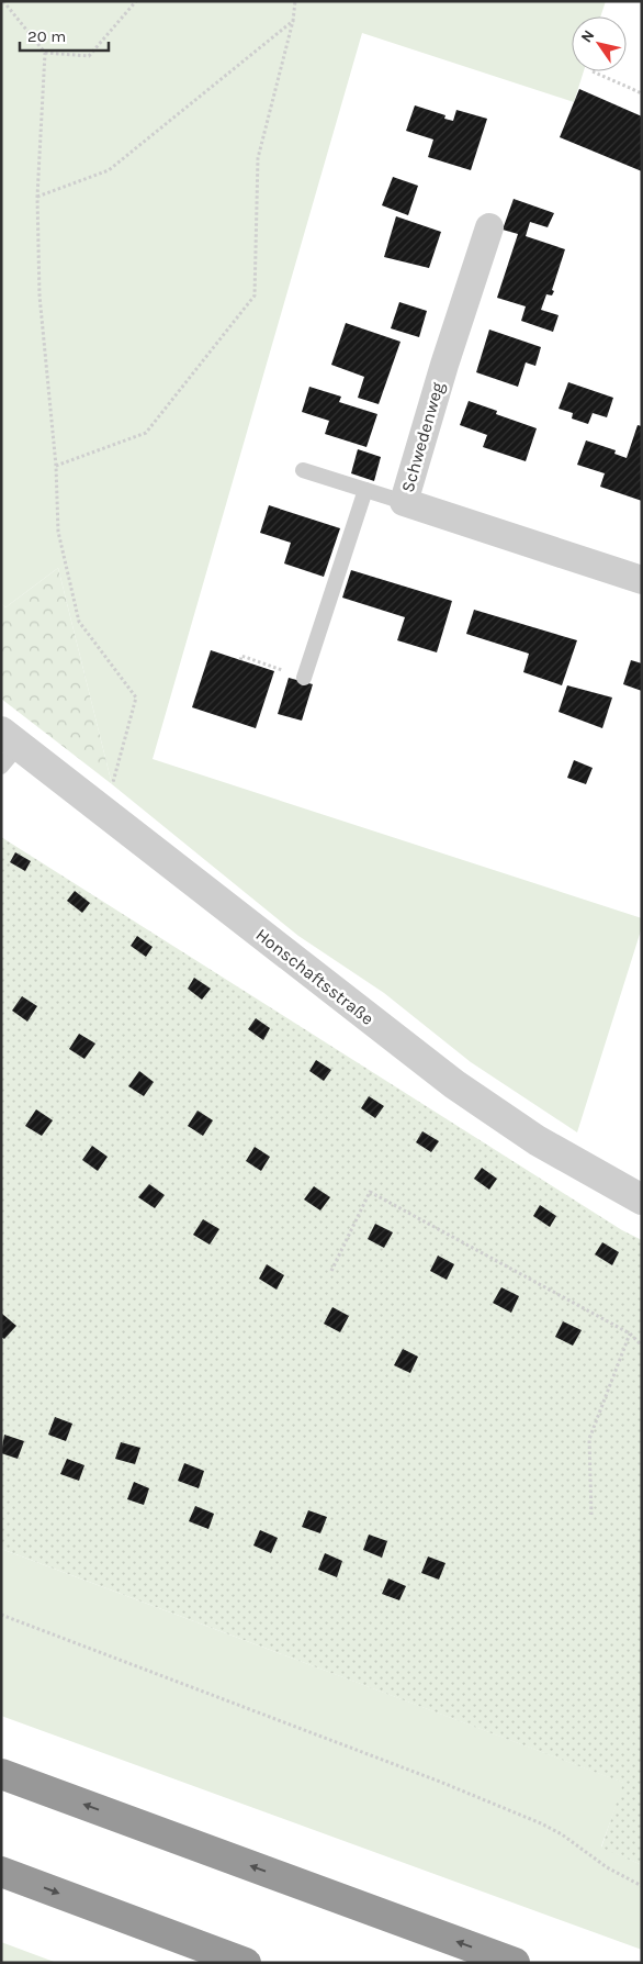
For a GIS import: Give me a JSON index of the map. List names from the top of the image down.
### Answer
{
  "streets": {
    "street": ["Schwedenweg", "Honschaftsstraße"]
  },
  "scale_bar": "20 m",
  "north": "top left"
}
